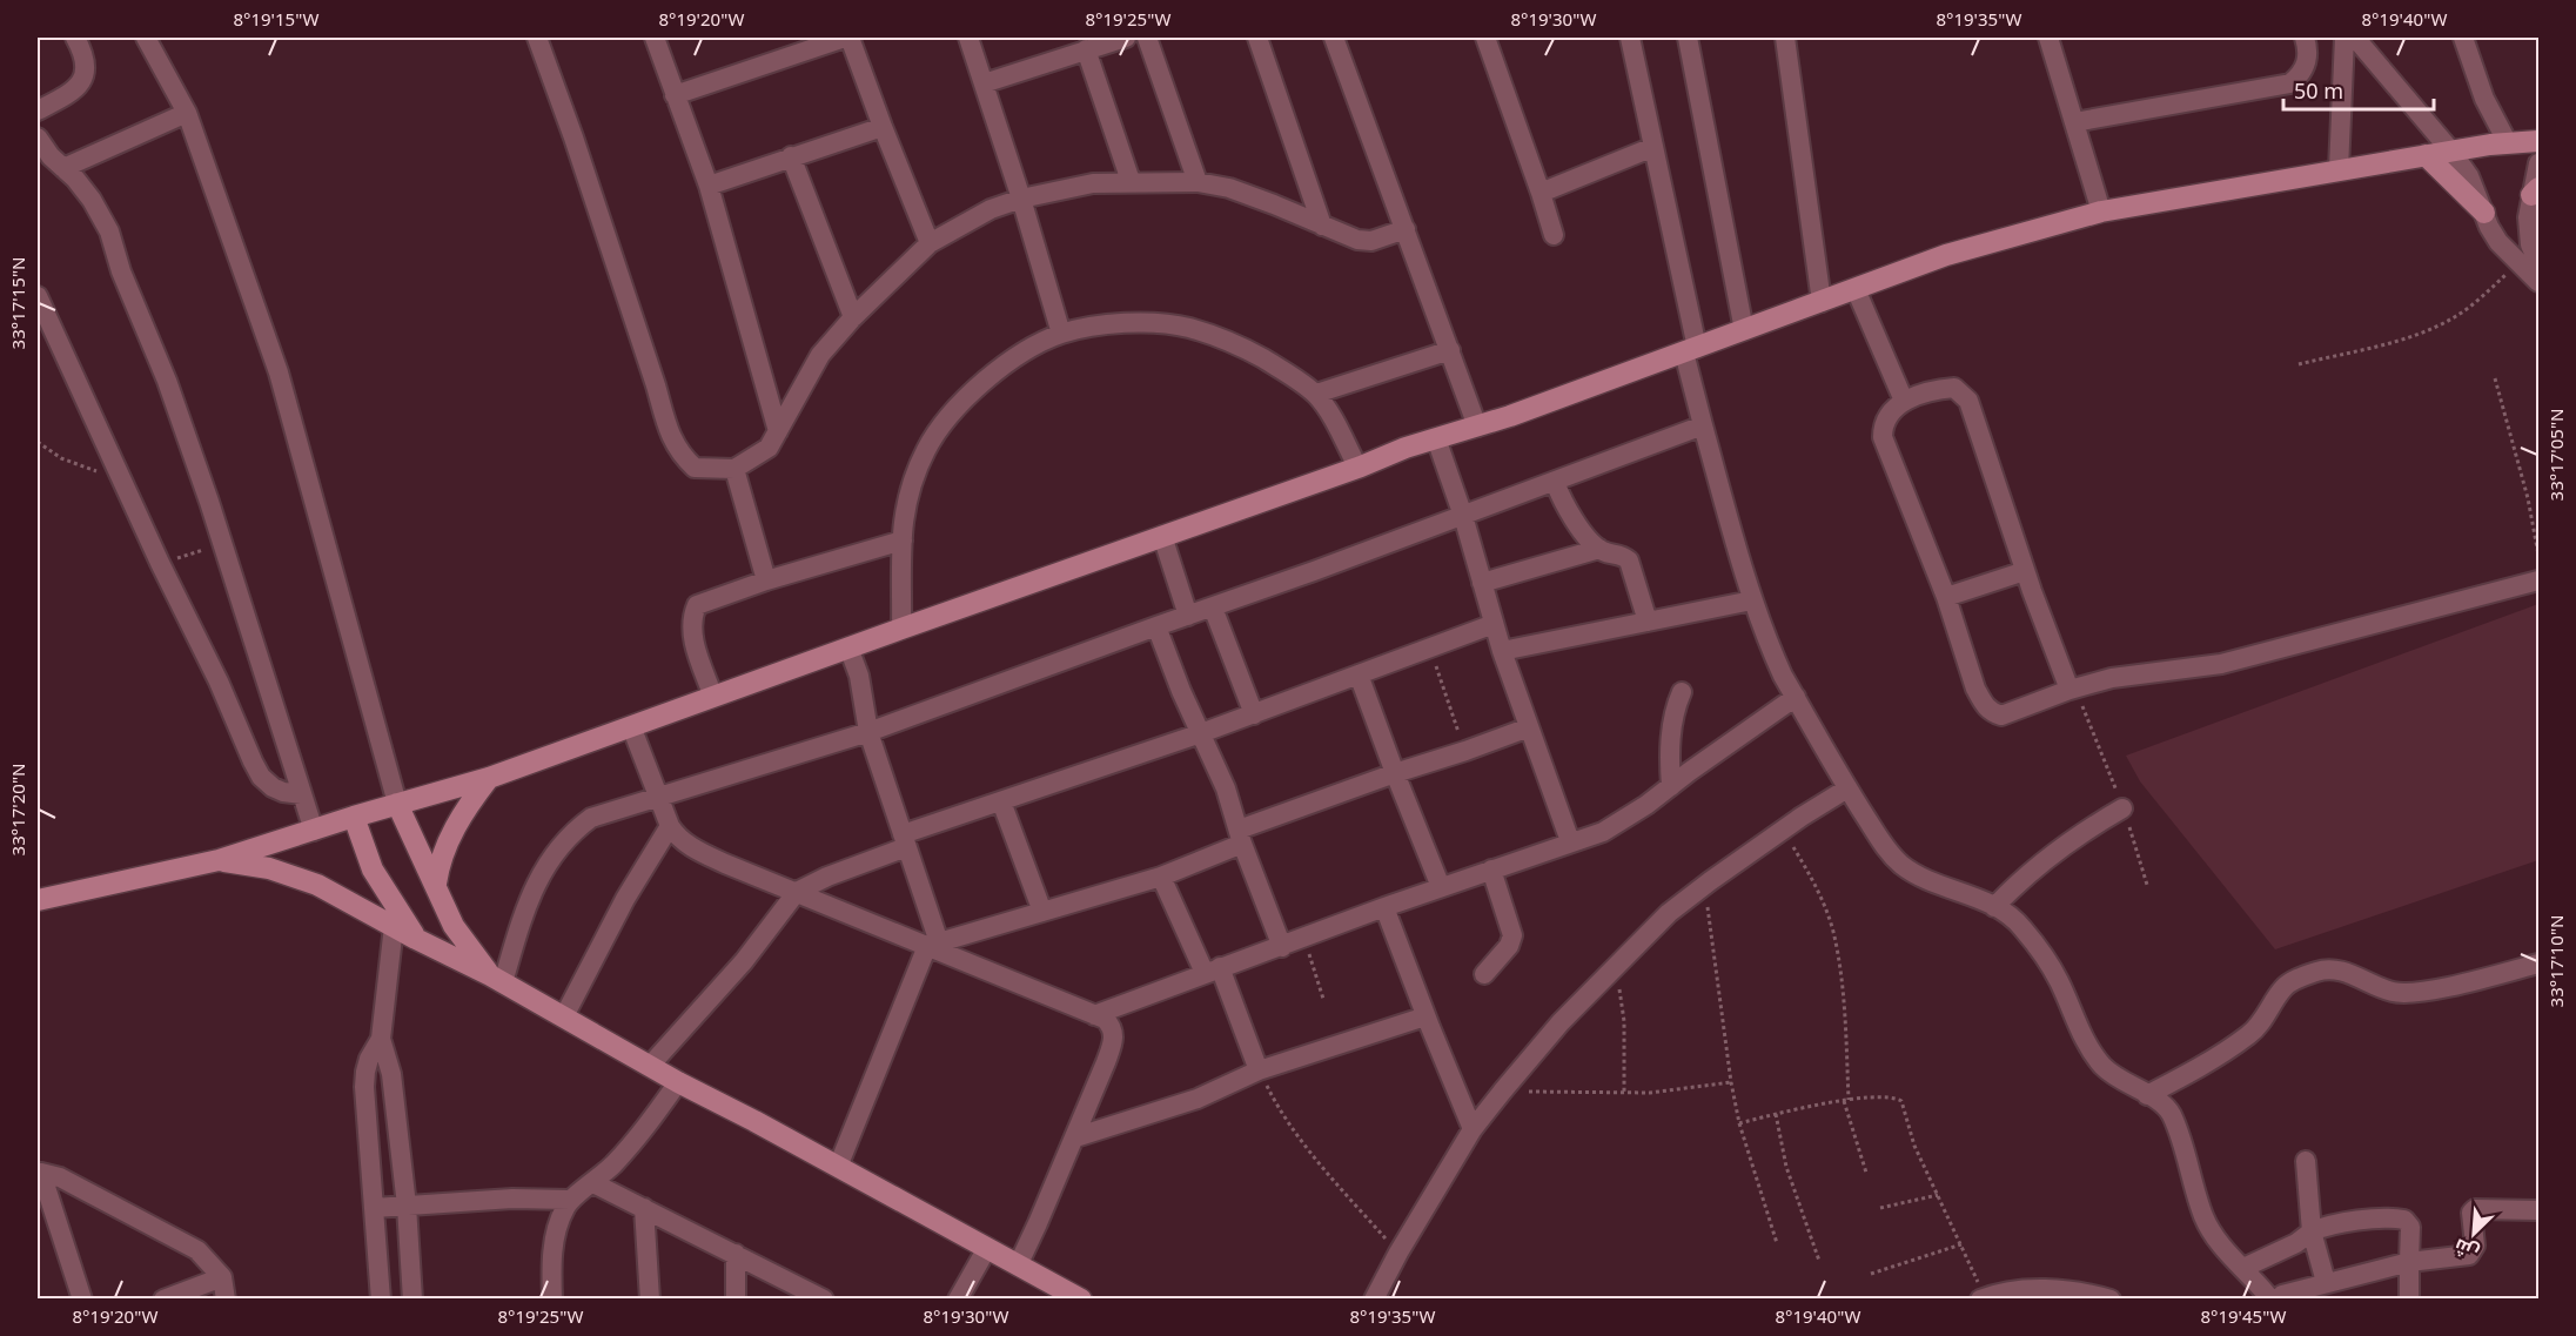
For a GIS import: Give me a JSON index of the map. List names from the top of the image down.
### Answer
{
  "scale_bar": "50 m",
  "north": "bottom left",
  "coordinates": [
    "8°19'15\"W",
    "8°19'20\"W",
    "8°19'25\"W",
    "8°19'30\"W",
    "8°19'35\"W",
    "8°19'40\"W",
    "33°17'15\"N",
    "33°17'05\"N",
    "33°17'20\"N",
    "33°17'10\"N",
    "8°19'45\"W"
  ]
}
